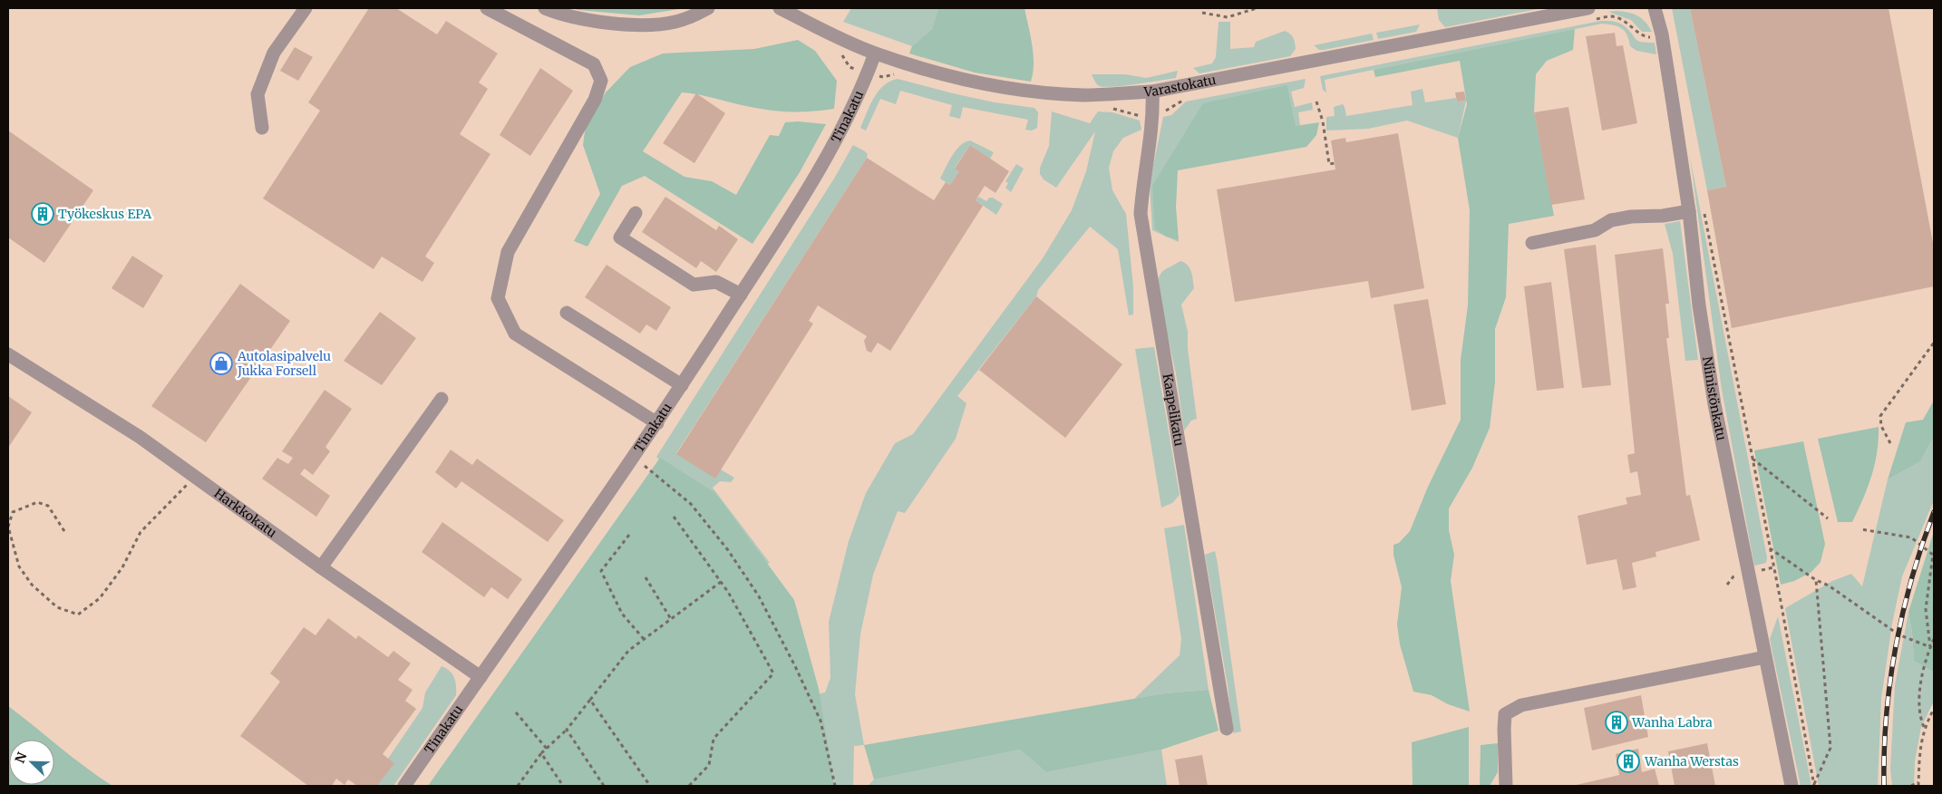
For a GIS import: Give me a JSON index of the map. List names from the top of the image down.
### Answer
{
  "streets": {
    "street": [
      "Varastokatu",
      "Tinakatu",
      "Niinistönkatu",
      "Kaapelikatu",
      "Harkkokatu"
    ]
  },
  "crossings": [
    ["Varastokatu", "Tinakatu"],
    ["Varastokatu", "Kaapelikatu"],
    ["Tinakatu", "Harkkokatu"]
  ],
  "places": {
    "building": ["Työkeskus EPA", "Wanha Labra", "Wanha Werstas"],
    "shop": ["Autolasipalvelu Jukka Forsell"]
  },
  "north": "top left"
}
